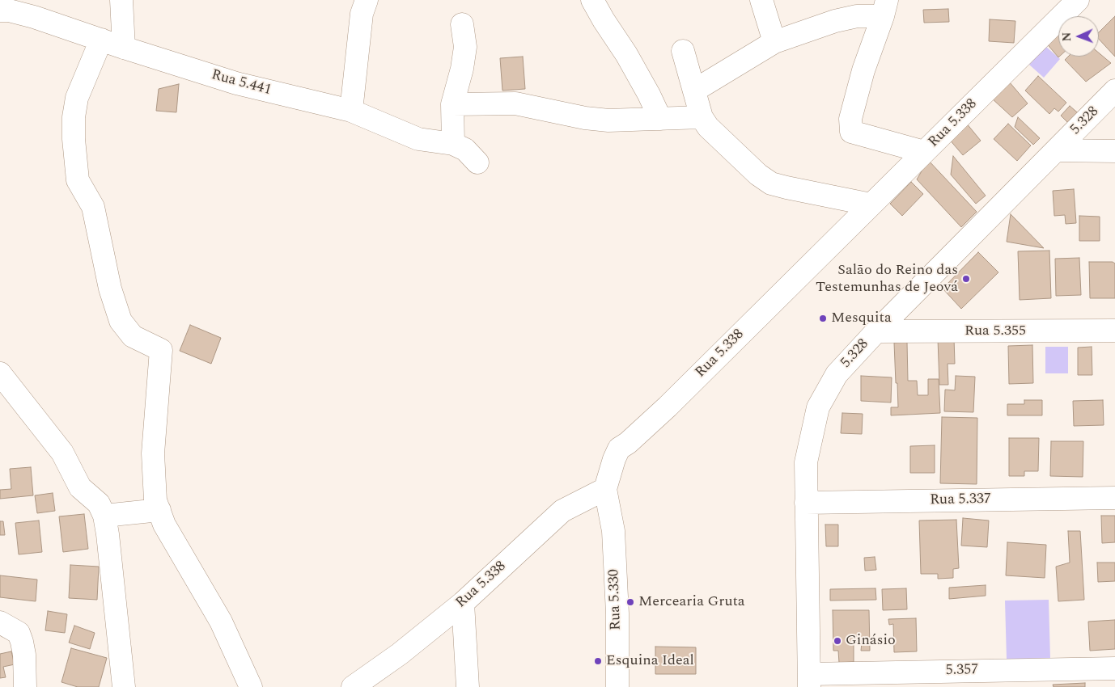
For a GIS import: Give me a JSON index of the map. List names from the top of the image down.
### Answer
{
  "streets": {
    "street": [
      "Rua 5.441",
      "5.328",
      "Rua 5.338",
      "Rua 5.355",
      "Rua 5.337",
      "Rua 5.330",
      "5.357"
    ]
  },
  "crossings": [
    ["5.328", "Rua 5.355"],
    ["5.328", "Rua 5.337"],
    ["5.328", "5.357"],
    ["Rua 5.338", "Rua 5.330"]
  ],
  "places": [
    "Salão do Reino das Testemunhas de Jeová",
    "Mesquita",
    "Mercearia Gruta",
    "Ginásio",
    "Esquina Ideal"
  ],
  "north": "left"
}
